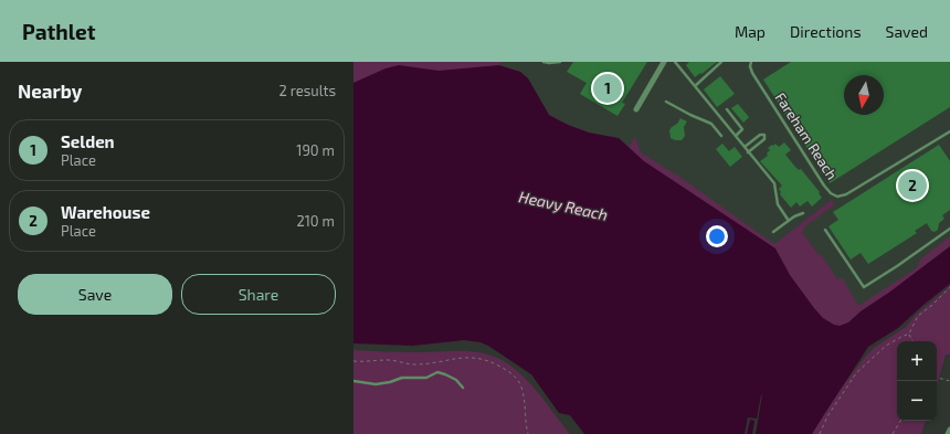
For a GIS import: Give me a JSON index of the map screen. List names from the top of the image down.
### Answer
{
  "streets": {
    "lane": ["Fareham Reach"]
  },
  "water": ["Heavy Reach"],
  "north": "bottom",
  "page": {
    "header": "Pathlet",
    "nav": ["Map", "Directions", "Saved"],
    "heading": ["Nearby", "2 results"],
    "pins": ["1", "2"],
    "list": [
      {
        "mark": "1",
        "name": "Selden",
        "note": "Place",
        "value": "190 m"
      },
      {
        "mark": "2",
        "name": "Warehouse",
        "note": "Place",
        "value": "210 m"
      }
    ],
    "buttons": ["Save", "Share"],
    "map_buttons": ["+", "−"]
  }
}
